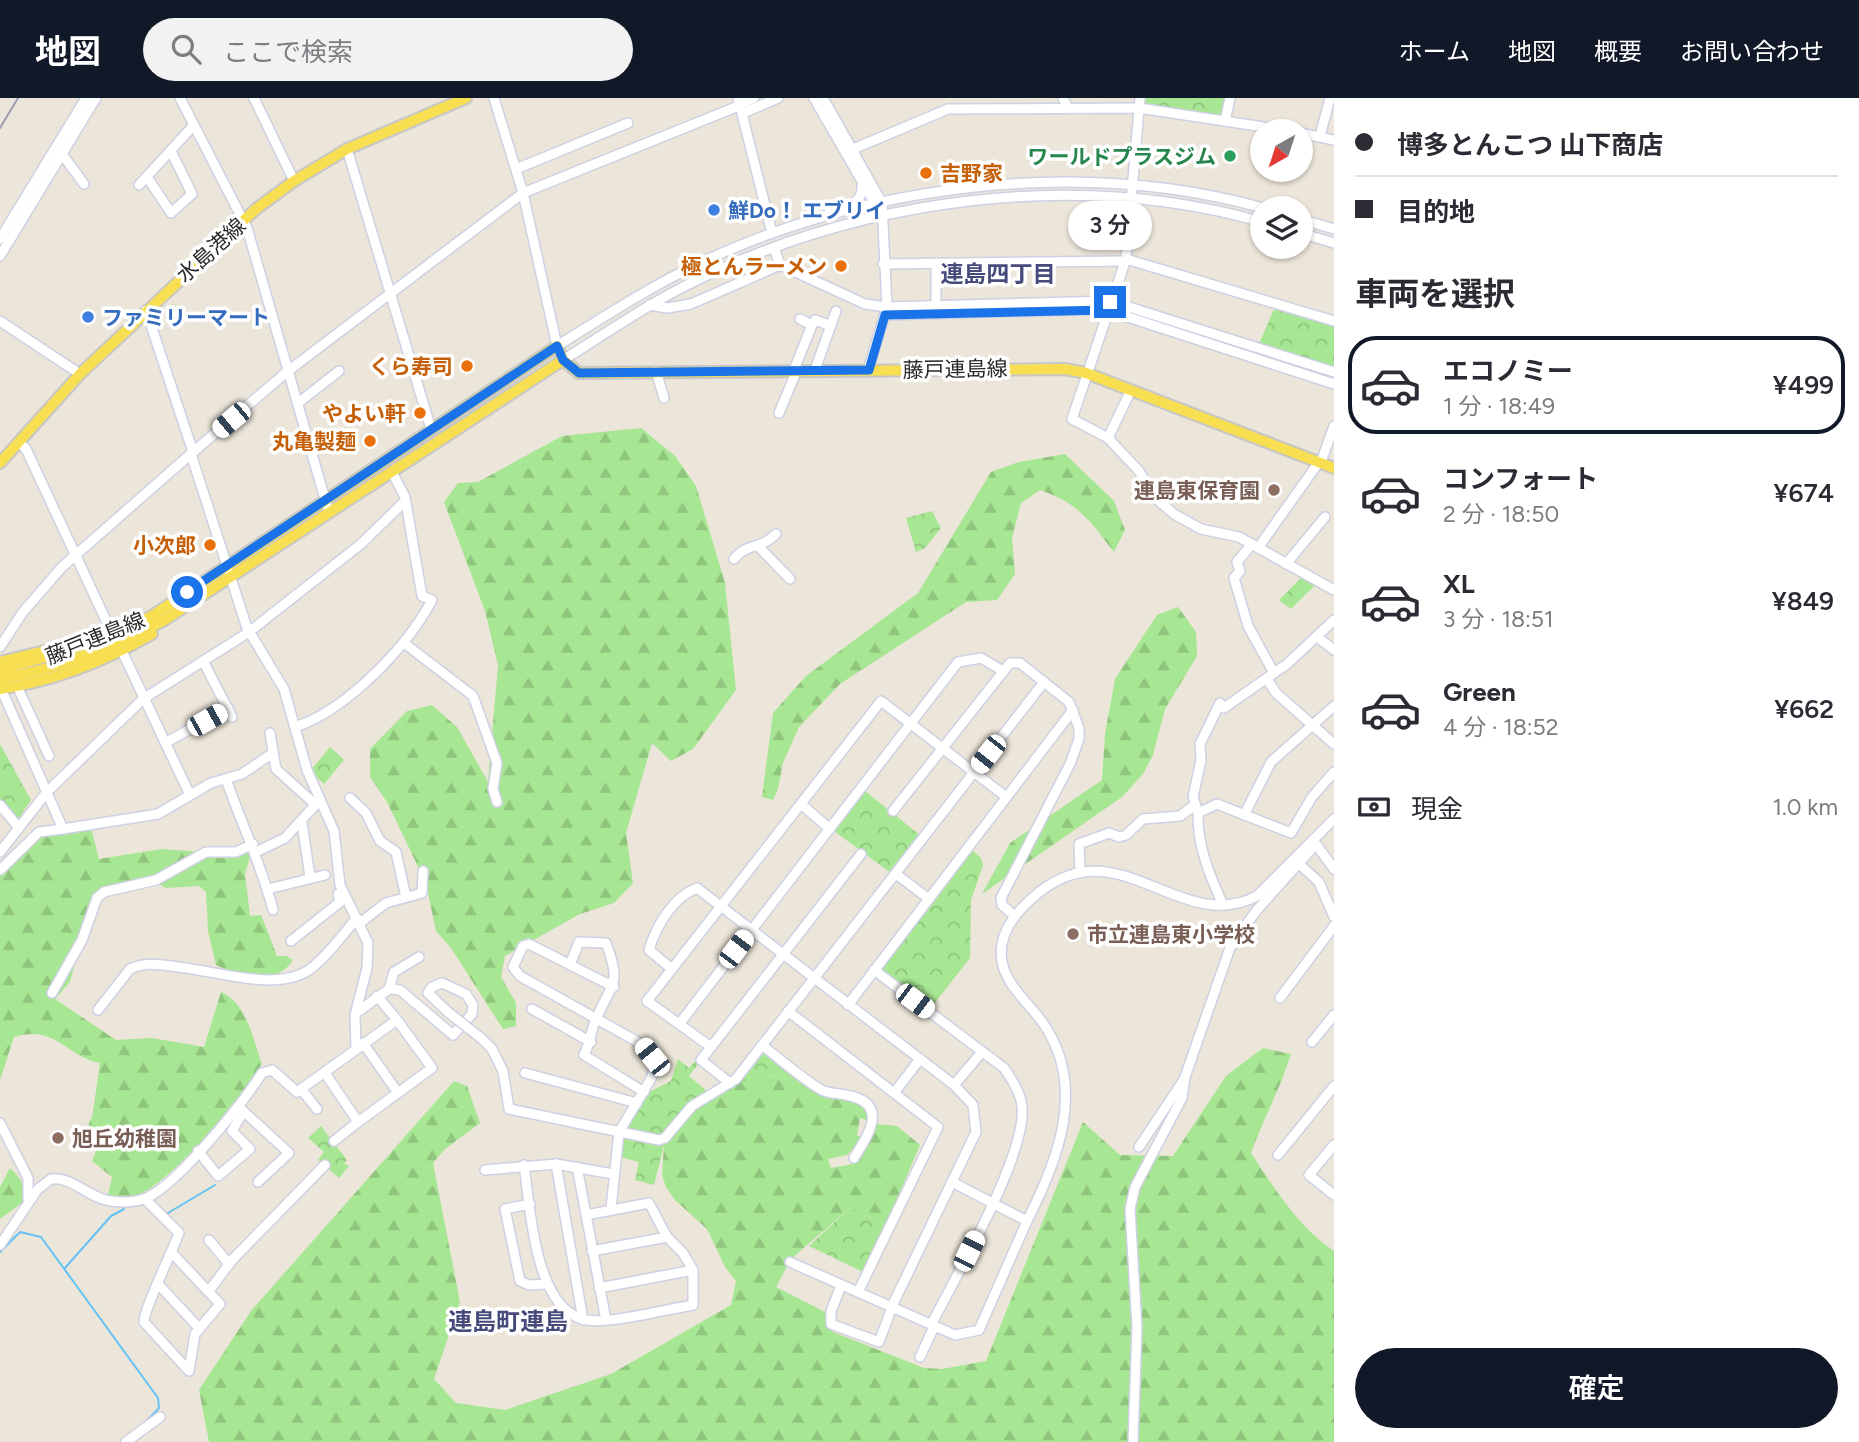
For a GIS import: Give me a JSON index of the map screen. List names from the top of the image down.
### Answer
{
  "streets": {
    "main road": ["水島港線", "藤戸連島線"]
  },
  "districts": ["連島四丁目", "連島町連島"],
  "places": [
    "ワールドプラスジム",
    "吉野家",
    "鮮Do！ エブリイ",
    "極とんラーメン",
    "ファミリーマート",
    "くら寿司",
    "やよい軒",
    "丸亀製麺",
    "連島東保育園",
    "小次郎",
    "市立連島東小学校",
    "旭丘幼稚園"
  ],
  "north": "bottom left",
  "page": {
    "header": "地図",
    "search": "ここで検索",
    "nav": [
      "ホーム",
      "地図",
      "概要",
      "お問い合わせ"
    ],
    "banner": ["博多とんこつ 山下商店", "目的地"],
    "bubble": "3 分",
    "heading": "車両を選択",
    "list": [
      {
        "name": "エコノミー",
        "note": "1 分 · 18:49",
        "value": "¥499"
      },
      {
        "name": "コンフォート",
        "note": "2 分 · 18:50",
        "value": "¥674"
      },
      {
        "name": "XL",
        "note": "3 分 · 18:51",
        "value": "¥849"
      },
      {
        "name": "Green",
        "note": "4 分 · 18:52",
        "value": "¥662"
      }
    ],
    "pay": ["現金", "1.0 km"],
    "buttons": "確定"
  }
}
